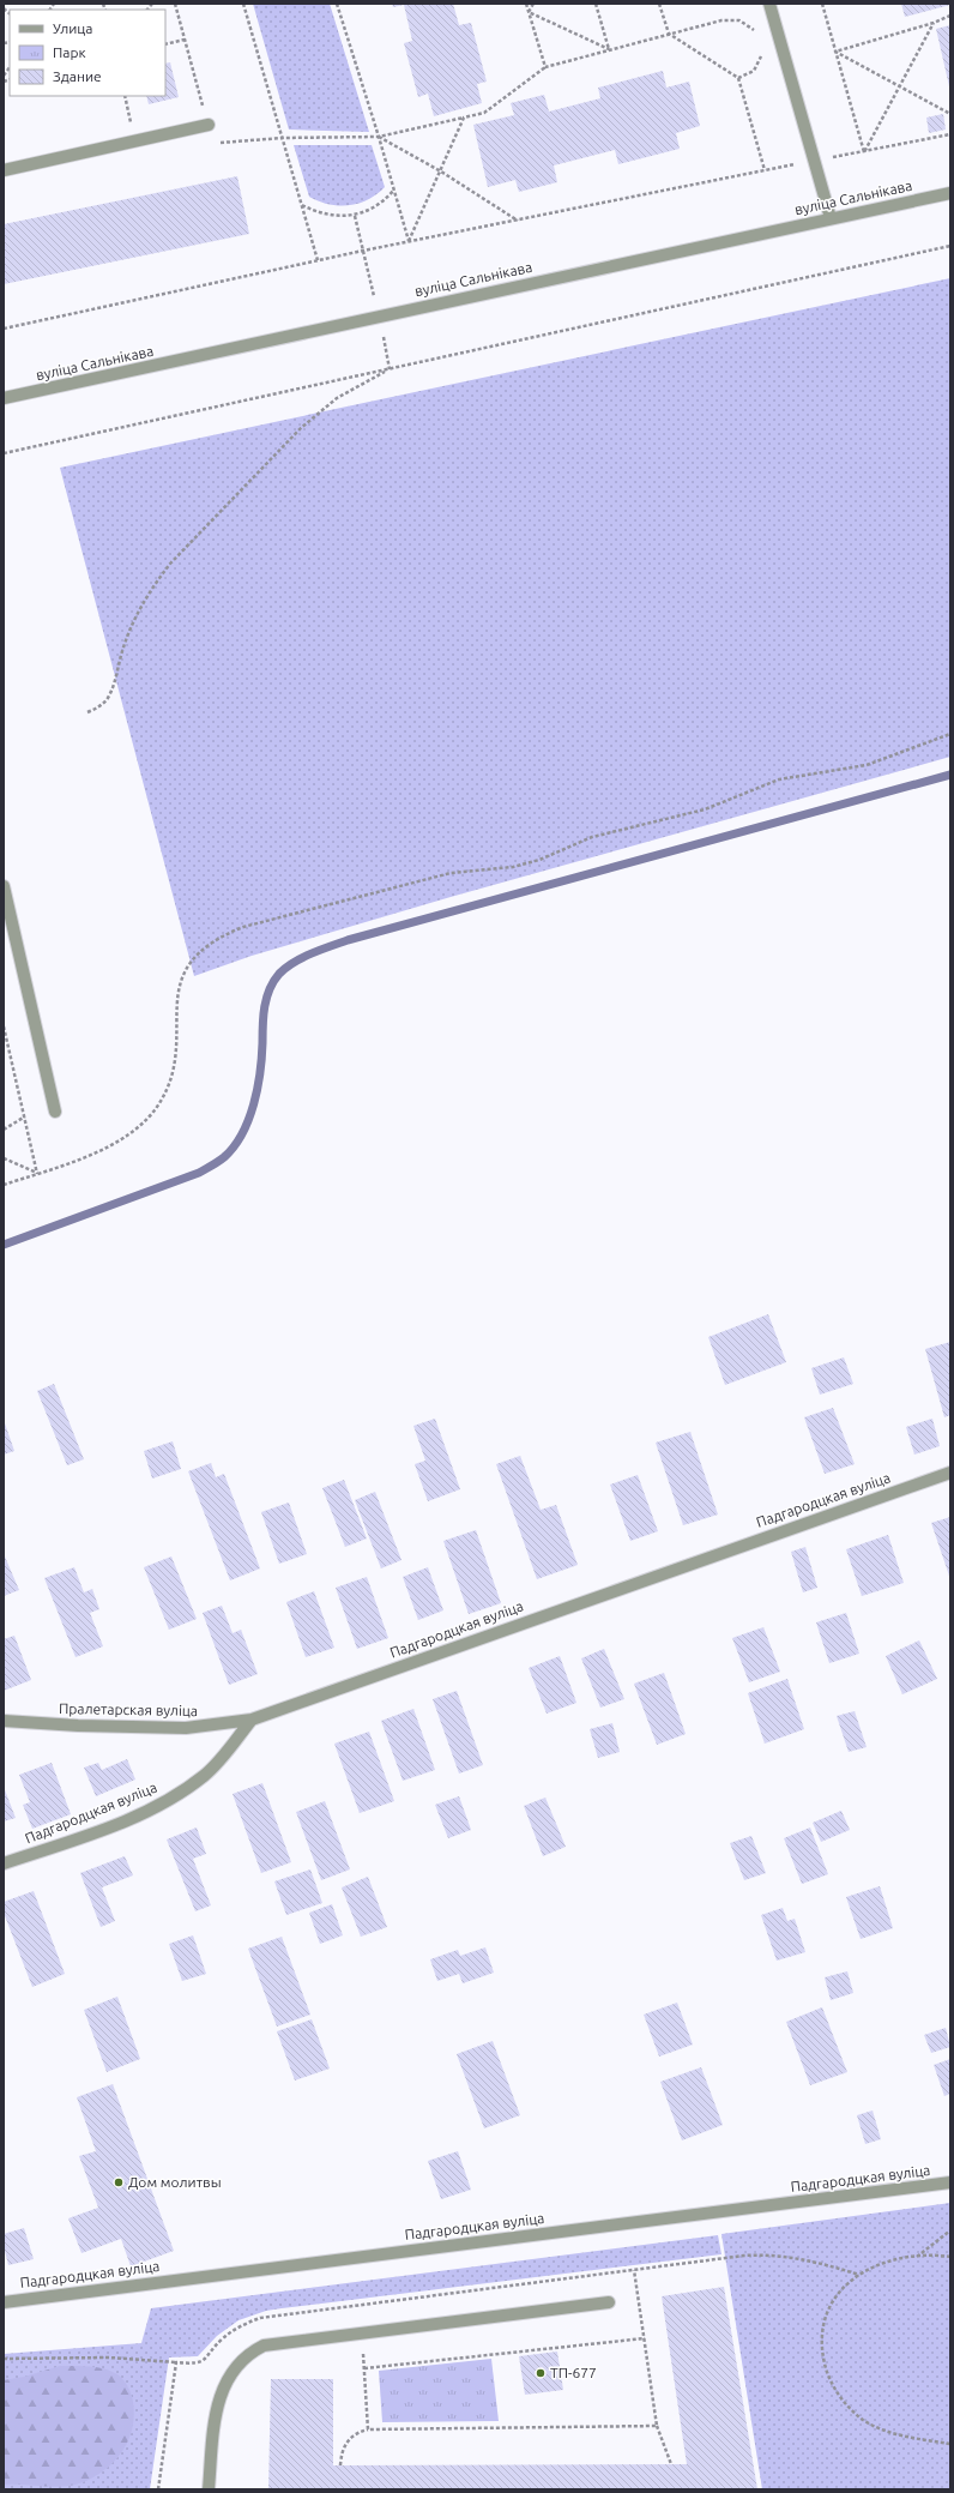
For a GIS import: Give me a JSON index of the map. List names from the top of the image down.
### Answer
{
  "streets": {
    "street": ["вуліца Сальнікава", "Падгародцкая вуліца", "Пралетарская вуліца"]
  },
  "crossings": [
    ["Падгародцкая вуліца", "Пралетарская вуліца"]
  ],
  "places": ["Дом молитвы", "ТП-677"],
  "legend": ["Улица", "Парк", "Здание"]
}
